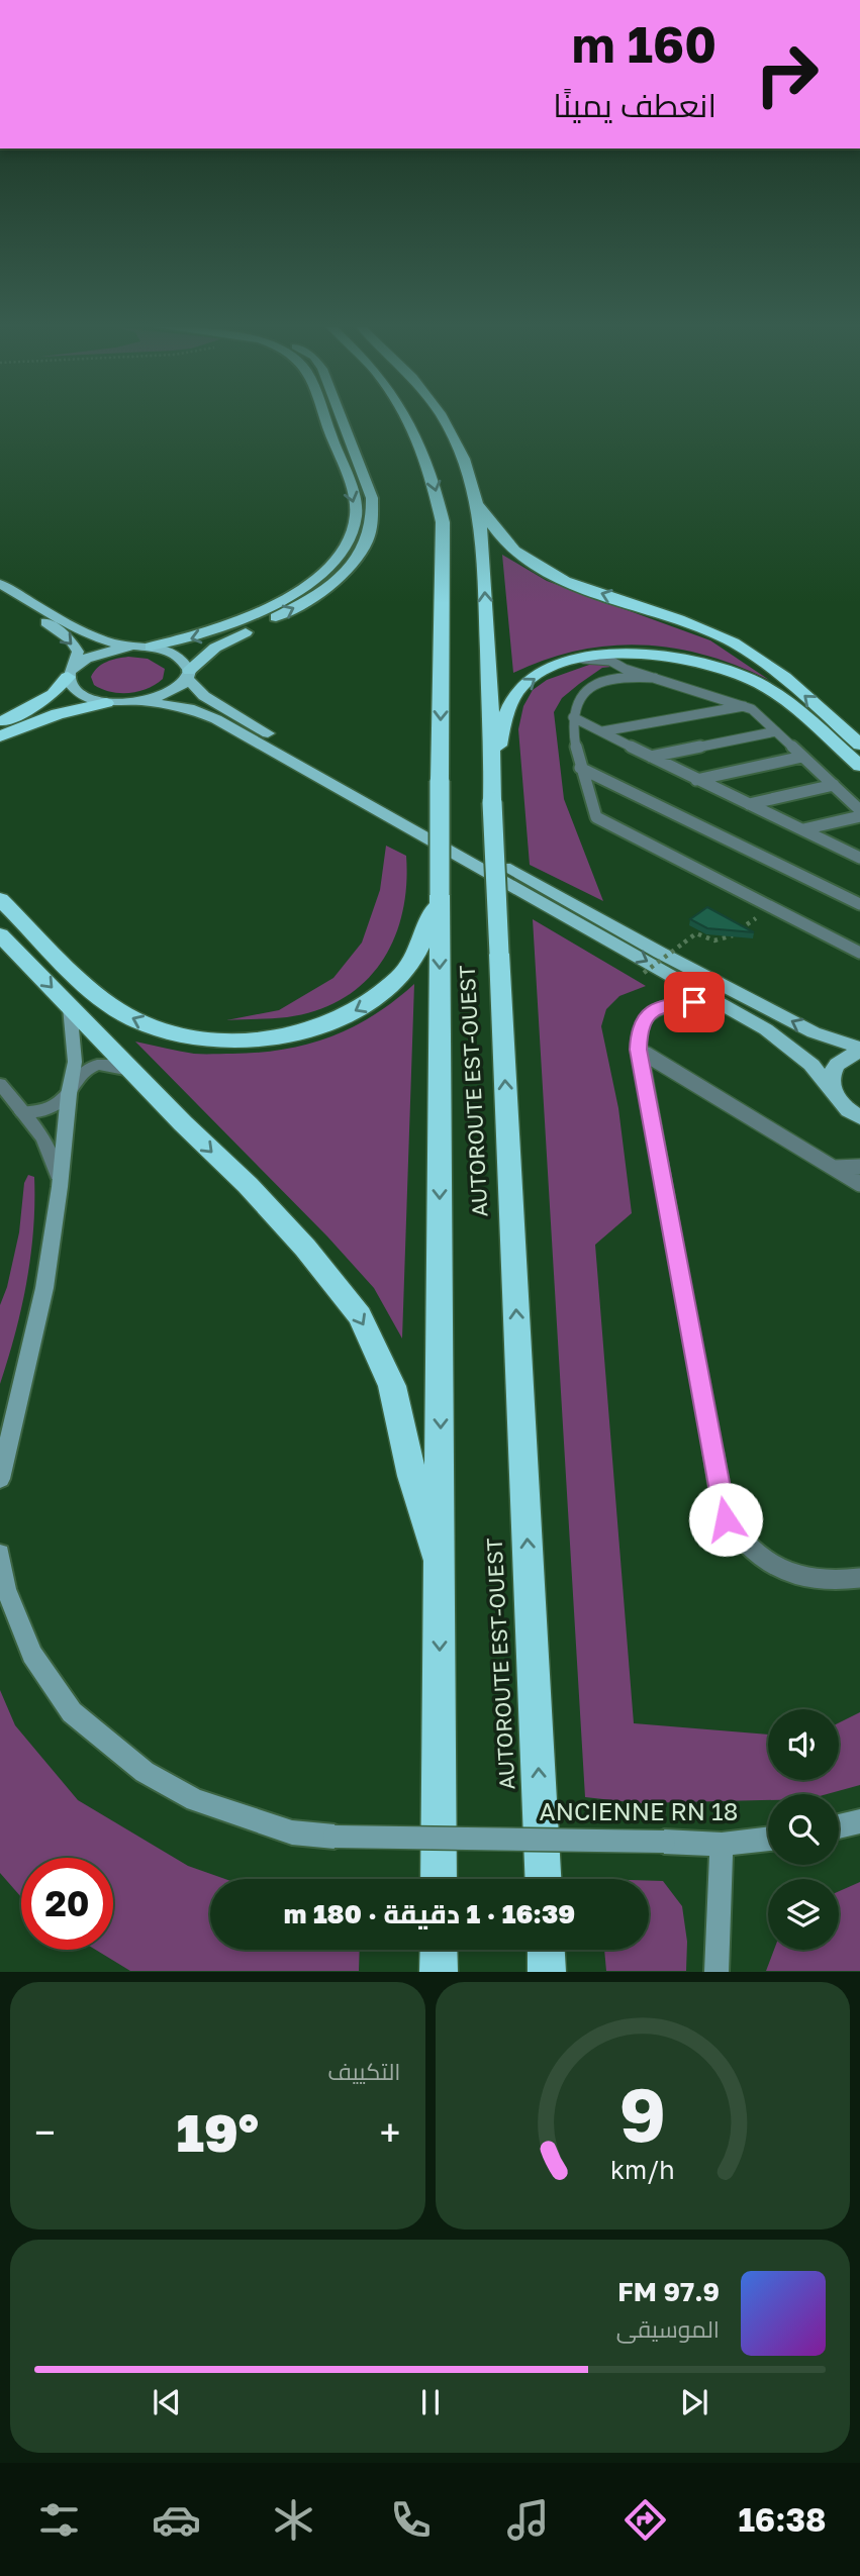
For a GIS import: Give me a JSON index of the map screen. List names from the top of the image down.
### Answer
{
  "streets": {
    "highway": ["AUTOROUTE EST-OUEST"],
    "main road": ["ANCIENNE RN 18"]
  },
  "page": {
    "turn": ["160 m", "انعطف يمينًا"],
    "limit": "20",
    "trip": "16:39 · 1 دقيقة · 180 m",
    "tile": "التكييف",
    "heat": ["−", "19°", "+"],
    "song": ["97.9 FM", "الموسيقى"],
    "tabs": "16:38",
    "gauge": ["9", "km/h"]
  }
}
